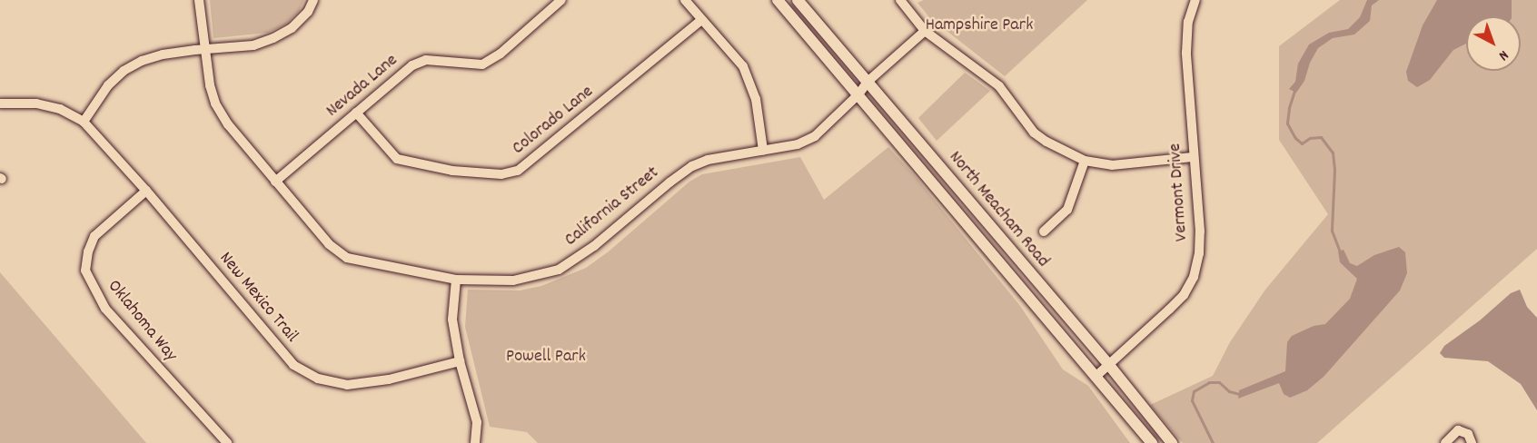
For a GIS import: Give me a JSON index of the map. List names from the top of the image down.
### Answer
{
  "streets": {
    "main road": ["North Meacham Road"],
    "street": [
      "Nevada Lane",
      "Colorado Lane",
      "Vermont Drive",
      "California Street",
      "New Mexico Trail",
      "Oklahoma Way"
    ]
  },
  "crossings": [
    ["Nevada Lane", "Colorado Lane"],
    ["Nevada Lane", "California Street"],
    ["Vermont Drive", "North Meacham Road"],
    ["California Street", "North Meacham Road"],
    ["New Mexico Trail", "Oklahoma Way"]
  ],
  "parks": ["Hampshire Park", "Powell Park"],
  "north": "bottom right"
}
